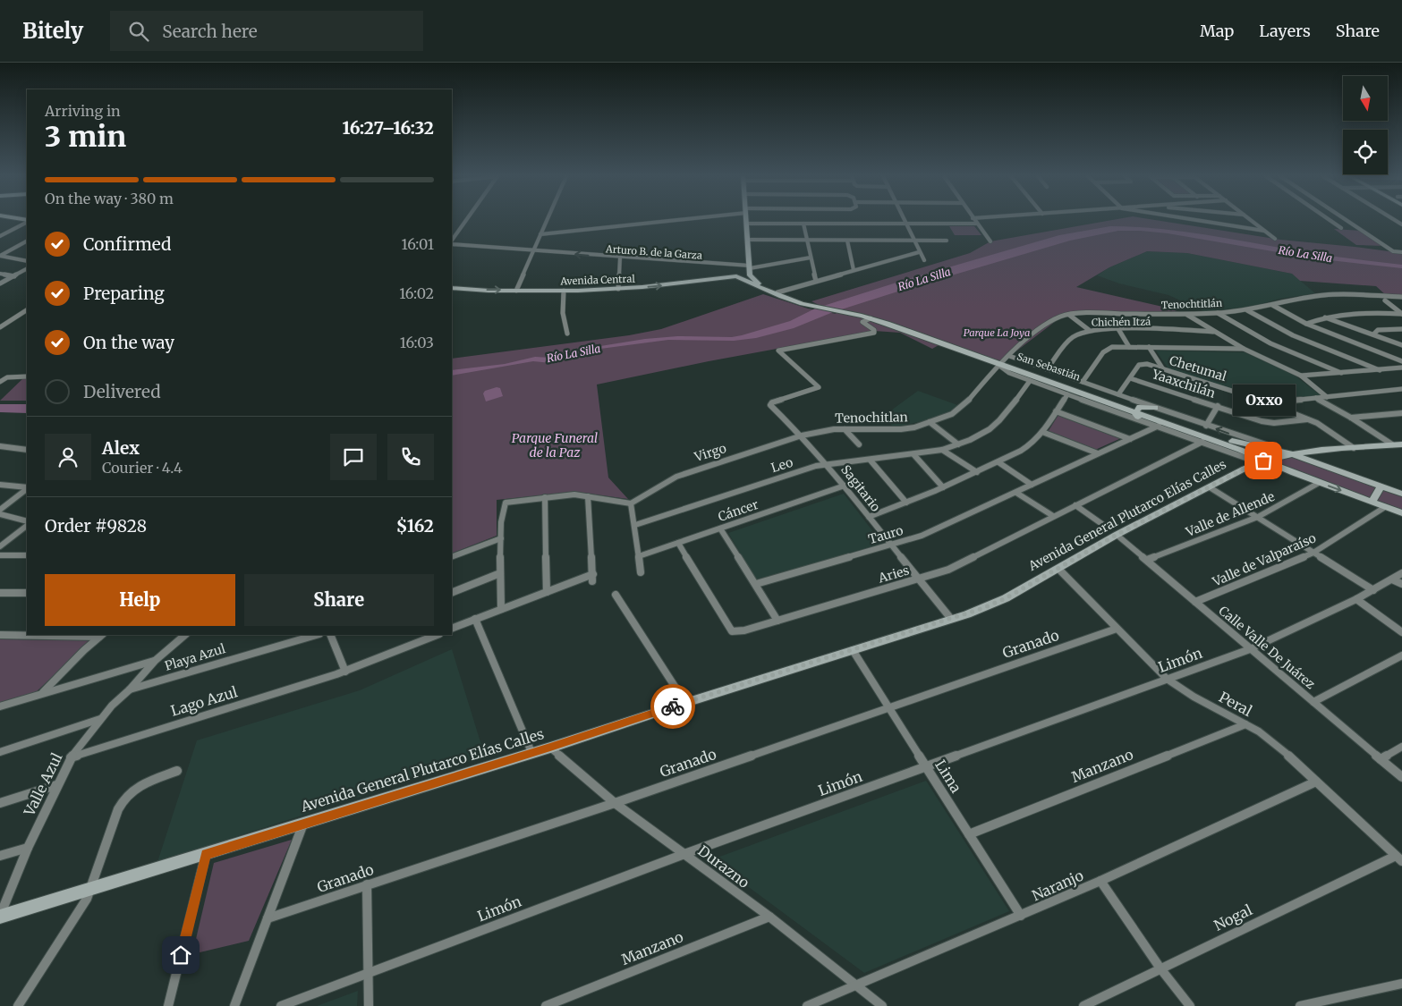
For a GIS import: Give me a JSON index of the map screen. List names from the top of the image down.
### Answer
{
  "streets": {
    "main road": ["Avenida Central", "San Sebastián", "Avenida General Plutarco Elías Calles"],
    "street": [
      "Arturo B. de la Garza",
      "Tenochtitlán",
      "Chichén Itzá",
      "Chetumal",
      "Yaaxchilán",
      "Tenochitlan",
      "Virgo",
      "Leo",
      "Sagitario",
      "Cáncer",
      "Valle de Allende",
      "Tauro",
      "Valle de Valparaíso",
      "Aries",
      "Granado",
      "Calle Valle De Juárez",
      "Playa Azul",
      "Limón",
      "Lago Azul",
      "Peral",
      "Manzano",
      "Lima",
      "Valle Azul",
      "Durazno",
      "Naranjo",
      "Nogal"
    ]
  },
  "crossings": [
    ["Arturo B. de la Garza", "Avenida Central"],
    ["Tenochtitlán", "San Sebastián"],
    ["Tenochtitlán", "Tenochitlan"],
    ["Chichén Itzá", "San Sebastián"],
    ["San Sebastián", "Chetumal"],
    ["San Sebastián", "Tenochitlan"],
    ["San Sebastián", "Leo"],
    ["San Sebastián", "Sagitario"],
    ["San Sebastián", "Valle de Allende"],
    ["San Sebastián", "Avenida General Plutarco Elías Calles"],
    ["San Sebastián", "Tauro"],
    ["San Sebastián", "Valle de Valparaíso"],
    ["San Sebastián", "Aries"],
    ["Chetumal", "Yaaxchilán"],
    ["Chetumal", "Avenida General Plutarco Elías Calles"],
    ["Tenochitlan", "Virgo"],
    ["Tenochitlan", "Sagitario"],
    ["Virgo", "Sagitario"],
    ["Leo", "Sagitario"],
    ["Sagitario", "Cáncer"],
    ["Sagitario", "Avenida General Plutarco Elías Calles"],
    ["Sagitario", "Tauro"],
    ["Sagitario", "Aries"],
    ["Cáncer", "Aries"],
    ["Valle de Allende", "Calle Valle De Juárez"],
    ["Avenida General Plutarco Elías Calles", "Calle Valle De Juárez"],
    ["Avenida General Plutarco Elías Calles", "Peral"],
    ["Avenida General Plutarco Elías Calles", "Lima"],
    ["Avenida General Plutarco Elías Calles", "Valle Azul"],
    ["Avenida General Plutarco Elías Calles", "Durazno"],
    ["Valle de Valparaíso", "Calle Valle De Juárez"],
    ["Granado", "Peral"],
    ["Granado", "Lima"],
    ["Granado", "Durazno"],
    ["Calle Valle De Juárez", "Limón"],
    ["Playa Azul", "Valle Azul"],
    ["Limón", "Peral"],
    ["Limón", "Lima"],
    ["Limón", "Durazno"],
    ["Lago Azul", "Valle Azul"],
    ["Peral", "Manzano"],
    ["Peral", "Naranjo"],
    ["Peral", "Nogal"],
    ["Manzano", "Lima"],
    ["Manzano", "Durazno"],
    ["Lima", "Naranjo"],
    ["Durazno", "Naranjo"]
  ],
  "one_way": ["Avenida Central"],
  "water": ["Río La Silla"],
  "parks": ["Parque La Joya", "Parque Funeral de la Paz"],
  "places": ["Oxxo"],
  "north": "bottom",
  "page": {
    "header": "Bitely",
    "search": "Search here",
    "nav": ["Map", "Layers", "Share"],
    "heading": ["3 min", "Arriving in", "16:27–16:32"],
    "panel": [
      "Alex",
      "Courier · 4.4",
      "Order #9828",
      "$162"
    ],
    "bar": "On the way · 380 m",
    "list": [
      ["Confirmed", "16:01"],
      ["Preparing", "16:02"],
      ["On the way", "16:03"],
      "Delivered"
    ],
    "bubble": "Oxxo",
    "buttons": ["Help", "Share"]
  }
}
